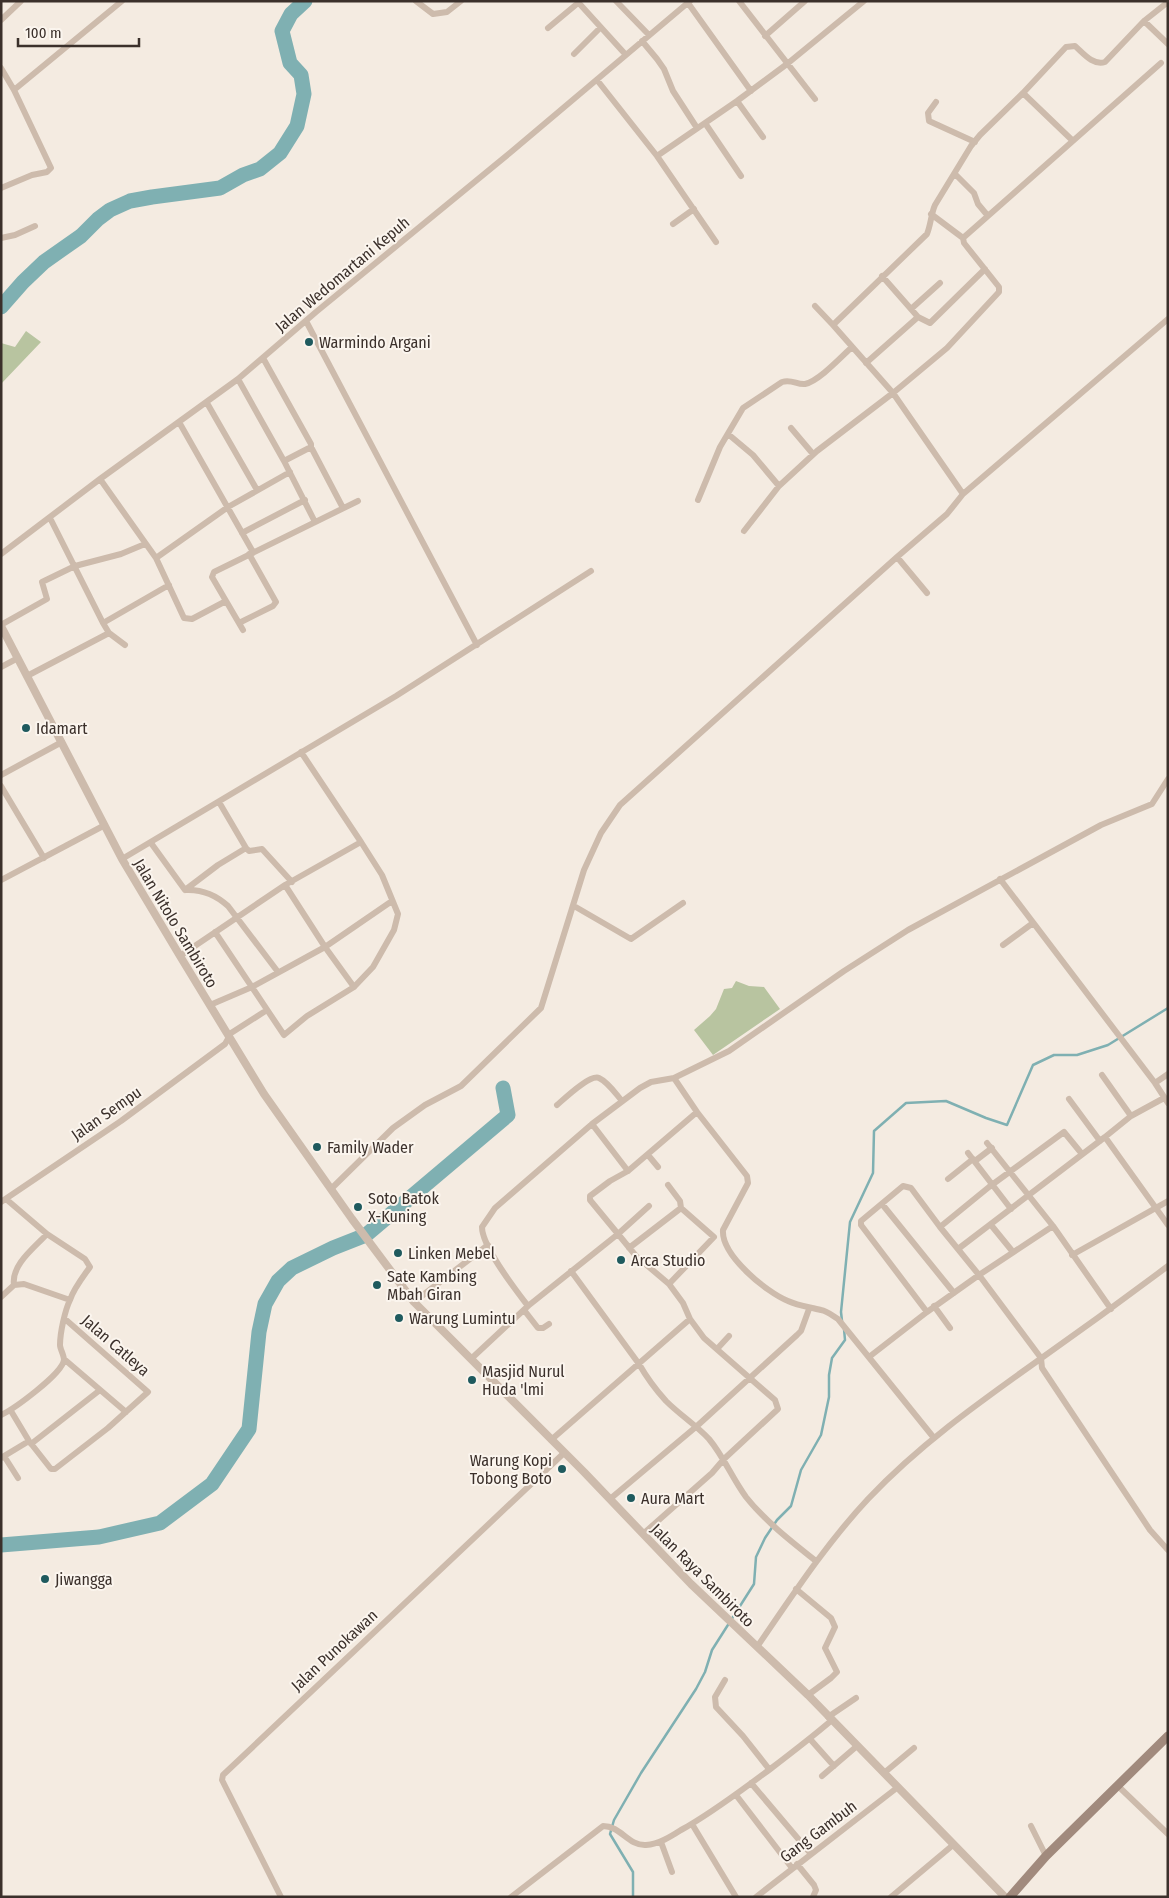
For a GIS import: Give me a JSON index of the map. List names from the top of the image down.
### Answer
{
  "streets": {
    "street": [
      "Jalan Wedomartani Kepuh",
      "Jalan Nitolo Sambiroto",
      "Jalan Sempu",
      "Jalan Catleya",
      "Jalan Raya Sambiroto",
      "Jalan Punokawan",
      "Gang Gambuh"
    ]
  },
  "crossings": [
    ["Jalan Nitolo Sambiroto", "Jalan Sempu"],
    ["Jalan Nitolo Sambiroto", "Jalan Raya Sambiroto"],
    ["Jalan Raya Sambiroto", "Jalan Punokawan"],
    ["Jalan Raya Sambiroto", "Gang Gambuh"]
  ],
  "places": [
    "Warmindo Argani",
    "Idamart",
    "Family Wader",
    "Soto Batok X-Kuning",
    "Linken Mebel",
    "Arca Studio",
    "Sate Kambing Mbah Giran",
    "Warung Lumintu",
    "Masjid Nurul Huda 'lmi",
    "Warung Kopi Tobong Boto",
    "Aura Mart",
    "Jiwangga"
  ],
  "scale_bar": "100 m"
}
